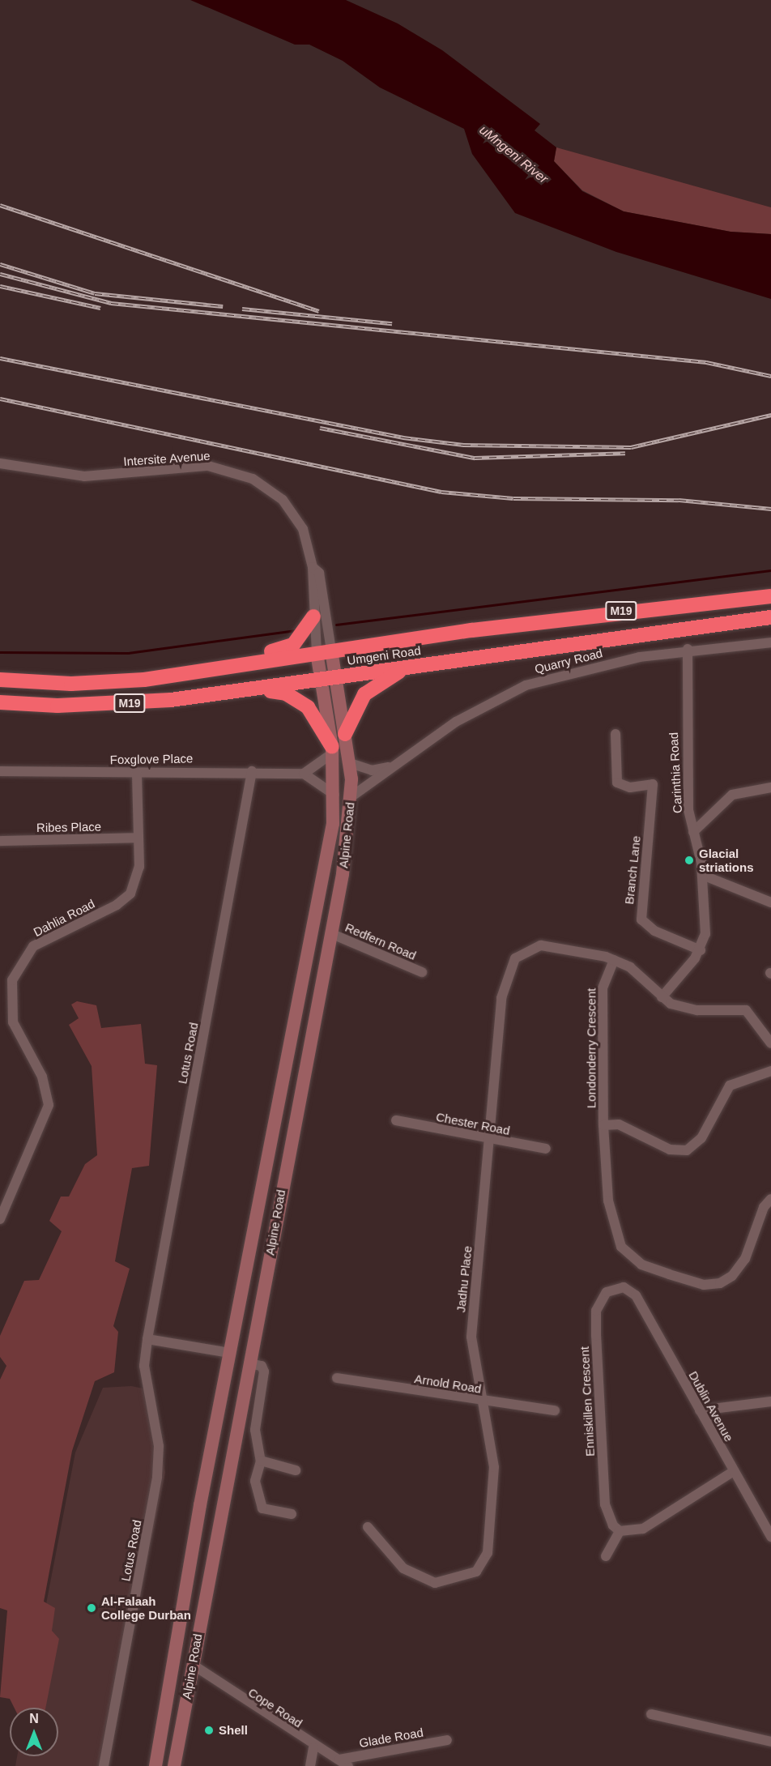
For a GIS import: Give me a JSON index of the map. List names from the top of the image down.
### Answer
{
  "streets": {
    "highway": ["M19", "Umgeni Road"],
    "main road": ["Alpine Road"],
    "street": [
      "Intersite Avenue",
      "Quarry Road",
      "Foxglove Place",
      "Carinthia Road",
      "Ribes Place",
      "Branch Lane",
      "Dahlia Road",
      "Redfern Road",
      "Londonderry Crescent",
      "Lotus Road",
      "Chester Road",
      "Jadhu Place",
      "Arnold Road",
      "Enniskillen Crescent",
      "Dublin Avenue",
      "Cope Road",
      "Glade Road"
    ]
  },
  "crossings": [
    ["Intersite Avenue", "Umgeni Road"],
    ["Intersite Avenue", "Alpine Road"],
    ["Umgeni Road", "Alpine Road"],
    ["Quarry Road", "Carinthia Road"],
    ["Quarry Road", "Alpine Road"],
    ["Foxglove Place", "Dahlia Road"],
    ["Foxglove Place", "Lotus Road"],
    ["Carinthia Road", "Branch Lane"],
    ["Ribes Place", "Dahlia Road"],
    ["Alpine Road", "Redfern Road"],
    ["Alpine Road", "Cope Road"],
    ["Londonderry Crescent", "Jadhu Place"],
    ["Chester Road", "Jadhu Place"],
    ["Jadhu Place", "Arnold Road"],
    ["Enniskillen Crescent", "Dublin Avenue"],
    ["Cope Road", "Glade Road"]
  ],
  "water": ["uMngeni River"],
  "places": ["Glacial striations", "Al-Falaah College Durban", "Shell"],
  "north": "top"
}
